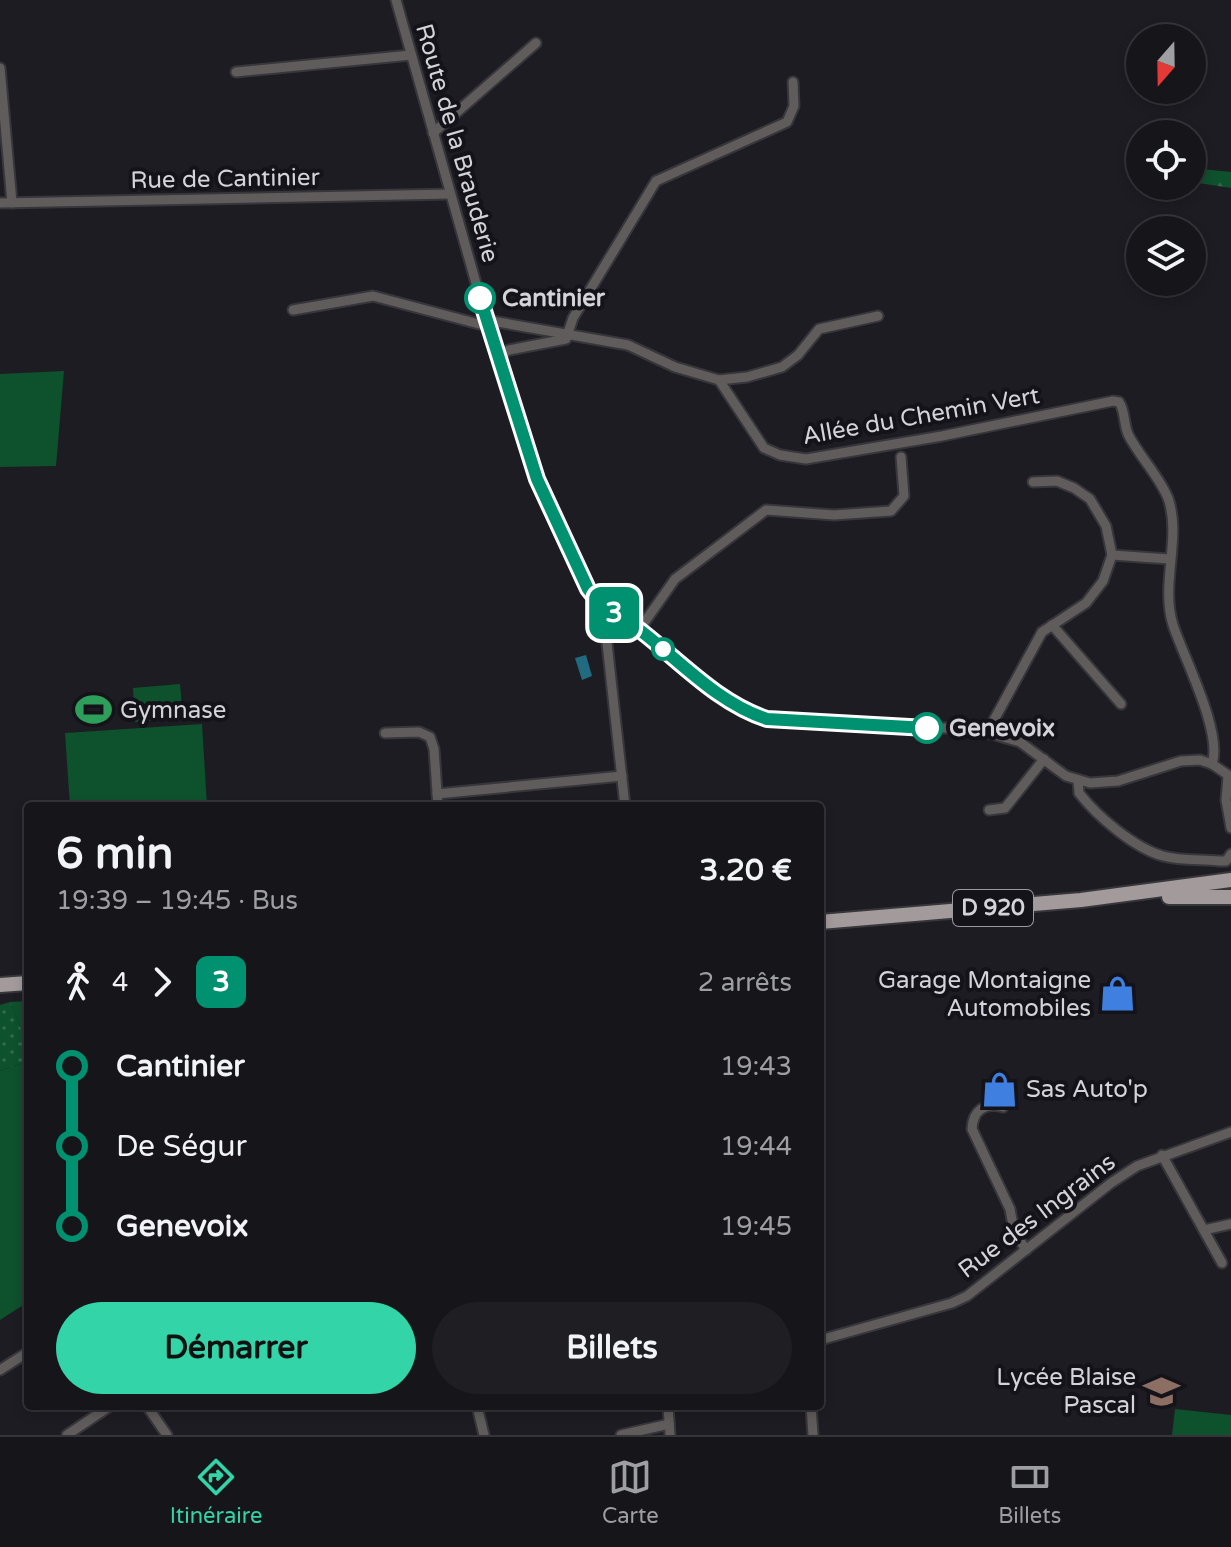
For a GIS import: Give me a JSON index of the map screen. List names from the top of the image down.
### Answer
{
  "streets": {
    "main road": ["D 920"],
    "street": [
      "Route de la Brauderie",
      "Rue de Cantinier",
      "Allée du Chemin Vert",
      "Rue des Ingrains"
    ]
  },
  "crossings": [
    ["Route de la Brauderie", "Rue de Cantinier"]
  ],
  "places": {
    "other": ["Cantinier", "Genevoix"],
    "sports": ["Gymnase"],
    "shop": ["Garage Montaigne Automobiles", "Sas Auto'p"],
    "school or university": ["Lycée Blaise Pascal"]
  },
  "lines": ["bus line 3"],
  "north": "bottom",
  "page": {
    "on_map": "3",
    "heading": ["6 min", "19:39 – 19:45 · Bus", "3.20 €"],
    "legs": ["4", "3", "2 arrêts"],
    "list": [
      {
        "name": "Cantinier",
        "value": "19:43"
      },
      {
        "name": "De Ségur",
        "value": "19:44"
      },
      {
        "name": "Genevoix",
        "value": "19:45"
      }
    ],
    "buttons": ["Démarrer", "Billets"],
    "tabs": ["Itinéraire", "Carte", "Billets"]
  }
}
